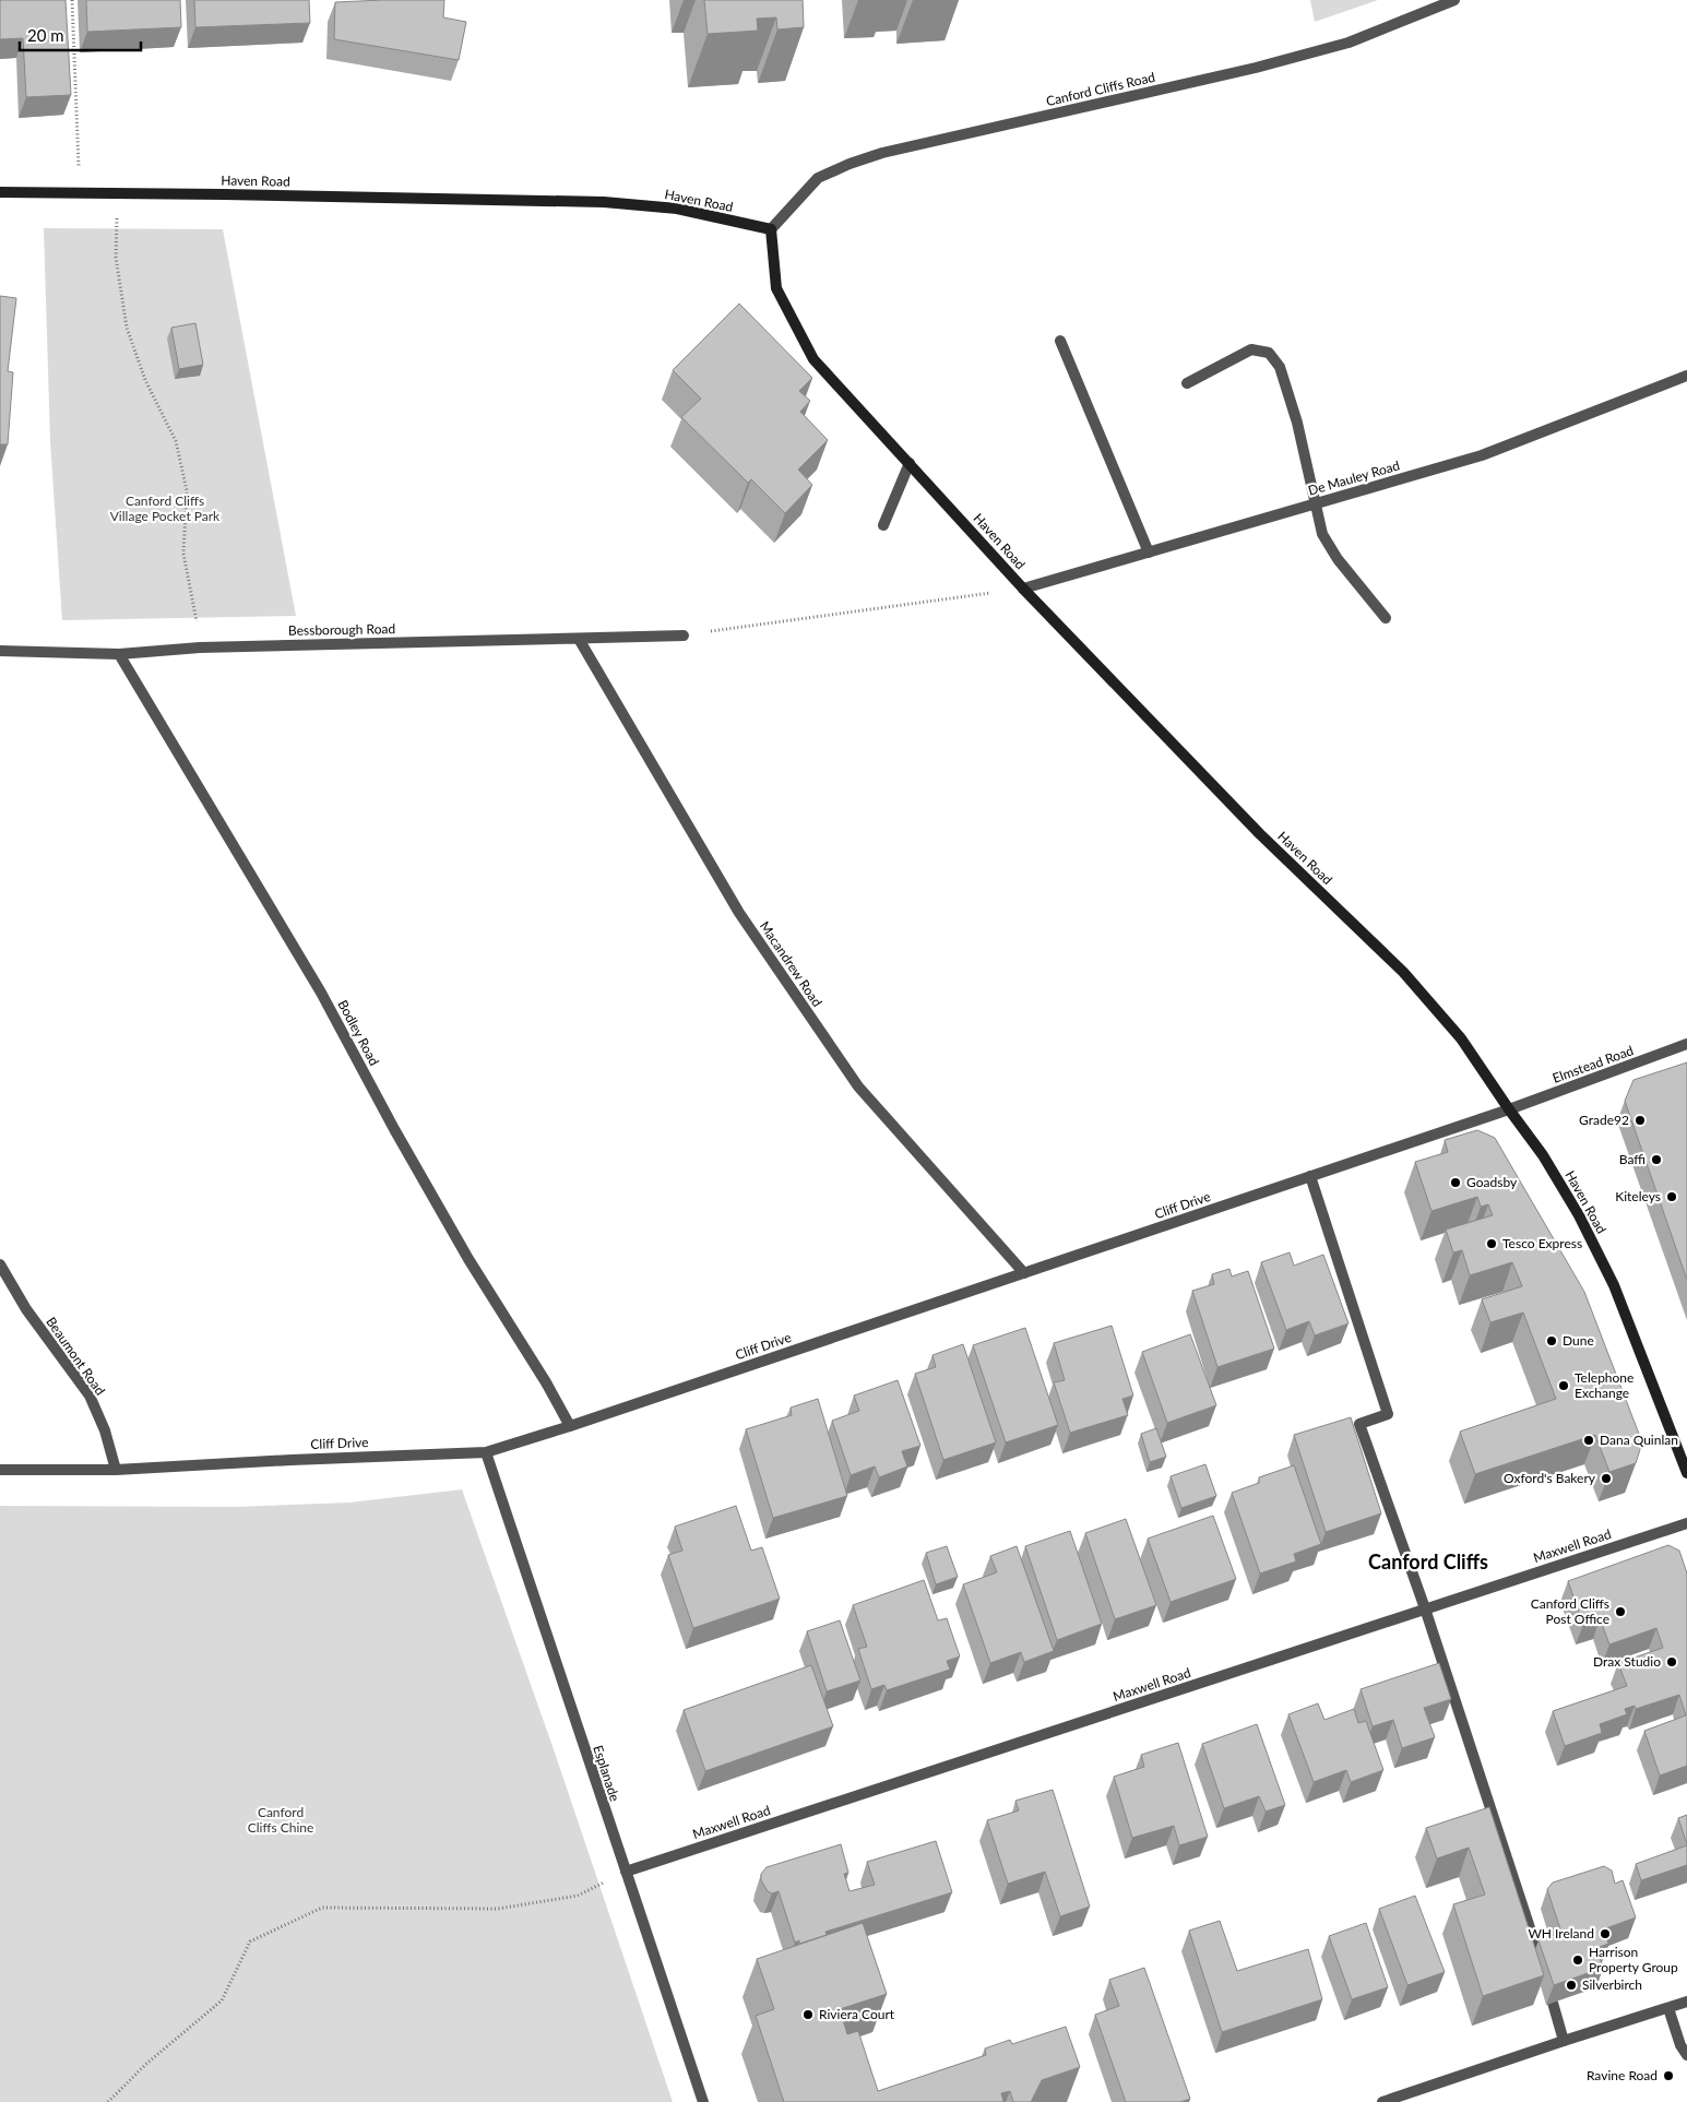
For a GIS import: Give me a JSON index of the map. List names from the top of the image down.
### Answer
{
  "streets": {
    "main road": ["Haven Road"],
    "street": [
      "Canford Cliffs Road",
      "De Mauley Road",
      "Bessborough Road",
      "Macandrew Road",
      "Bodley Road",
      "Elmstead Road",
      "Cliff Drive",
      "Beaumont Road",
      "Maxwell Road",
      "Esplanade"
    ]
  },
  "crossings": [
    ["Canford Cliffs Road", "Haven Road"],
    ["Haven Road", "De Mauley Road"],
    ["Haven Road", "Elmstead Road"],
    ["Haven Road", "Cliff Drive"],
    ["Bessborough Road", "Macandrew Road"],
    ["Bessborough Road", "Bodley Road"],
    ["Macandrew Road", "Cliff Drive"],
    ["Bodley Road", "Cliff Drive"],
    ["Elmstead Road", "Cliff Drive"],
    ["Cliff Drive", "Beaumont Road"],
    ["Cliff Drive", "Esplanade"],
    ["Maxwell Road", "Esplanade"]
  ],
  "districts": ["Canford Cliffs"],
  "parks": ["Canford Cliffs Village Pocket Park", "Canford Cliffs Chine"],
  "places": [
    "Grade92",
    "Baffi",
    "Goadsby",
    "Kiteleys",
    "Tesco Express",
    "Dune",
    "Telephone Exchange",
    "Dana Quinlan",
    "Oxford's Bakery",
    "Canford Cliffs Post Office",
    "Drax Studio",
    "WH Ireland",
    "Harrison Property Group",
    "Silverbirch",
    "Riviera Court",
    "Ravine Road"
  ],
  "scale_bar": "20 m"
}
